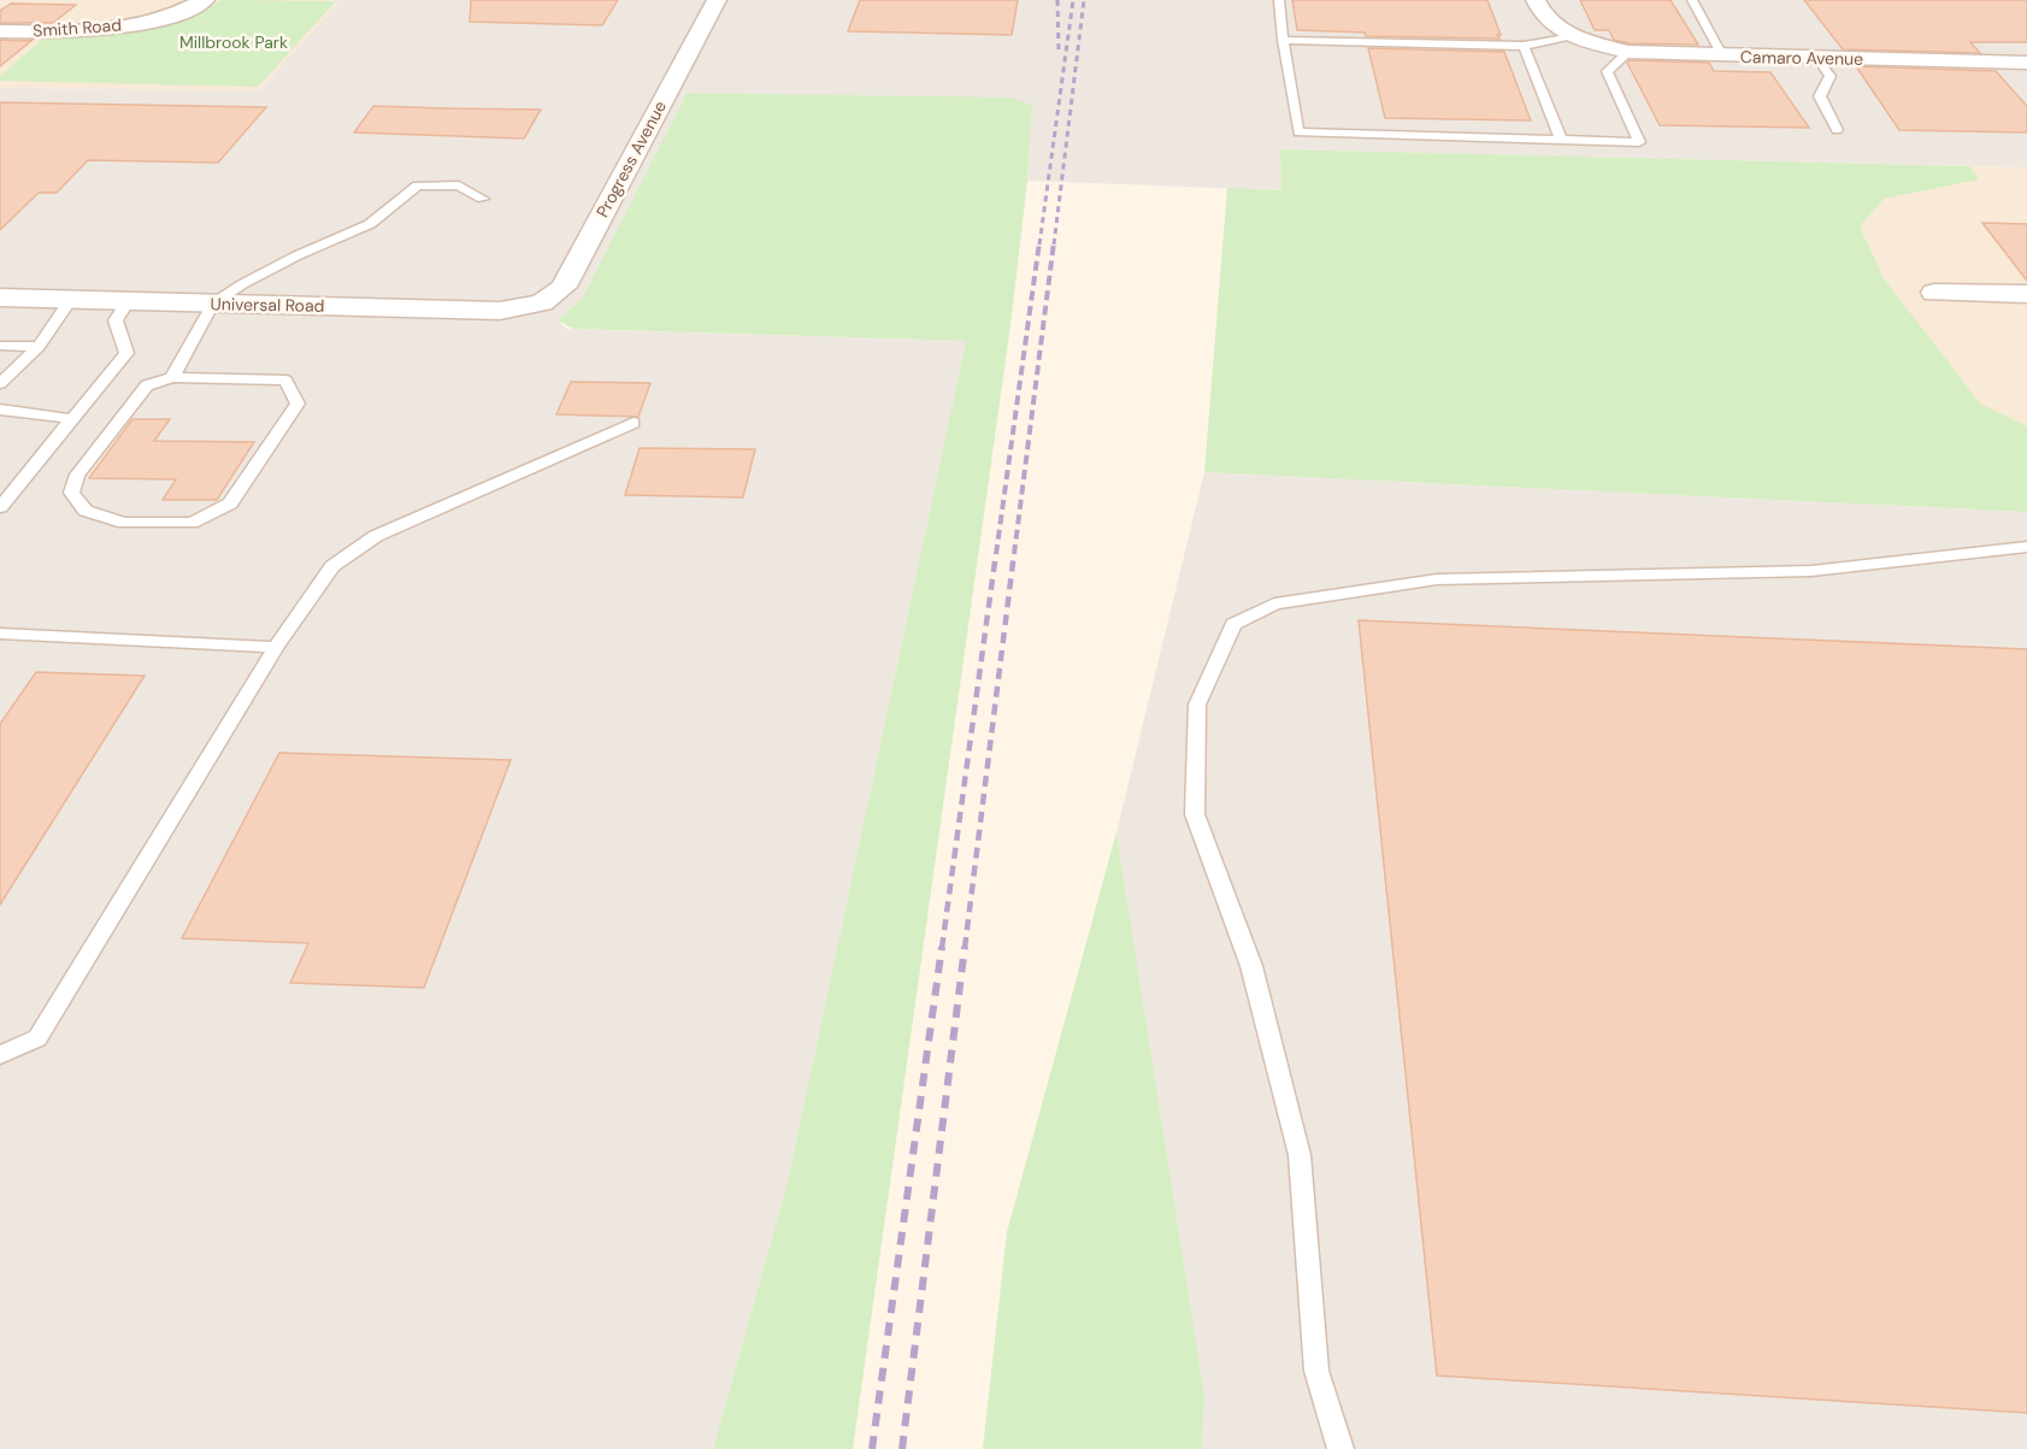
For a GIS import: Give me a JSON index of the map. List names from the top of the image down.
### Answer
{
  "streets": {
    "street": [
      "Smith Road",
      "Camaro Avenue",
      "Progress Avenue",
      "Universal Road"
    ]
  },
  "crossings": [
    ["Progress Avenue", "Universal Road"]
  ],
  "parks": ["Millbrook Park"]
}
